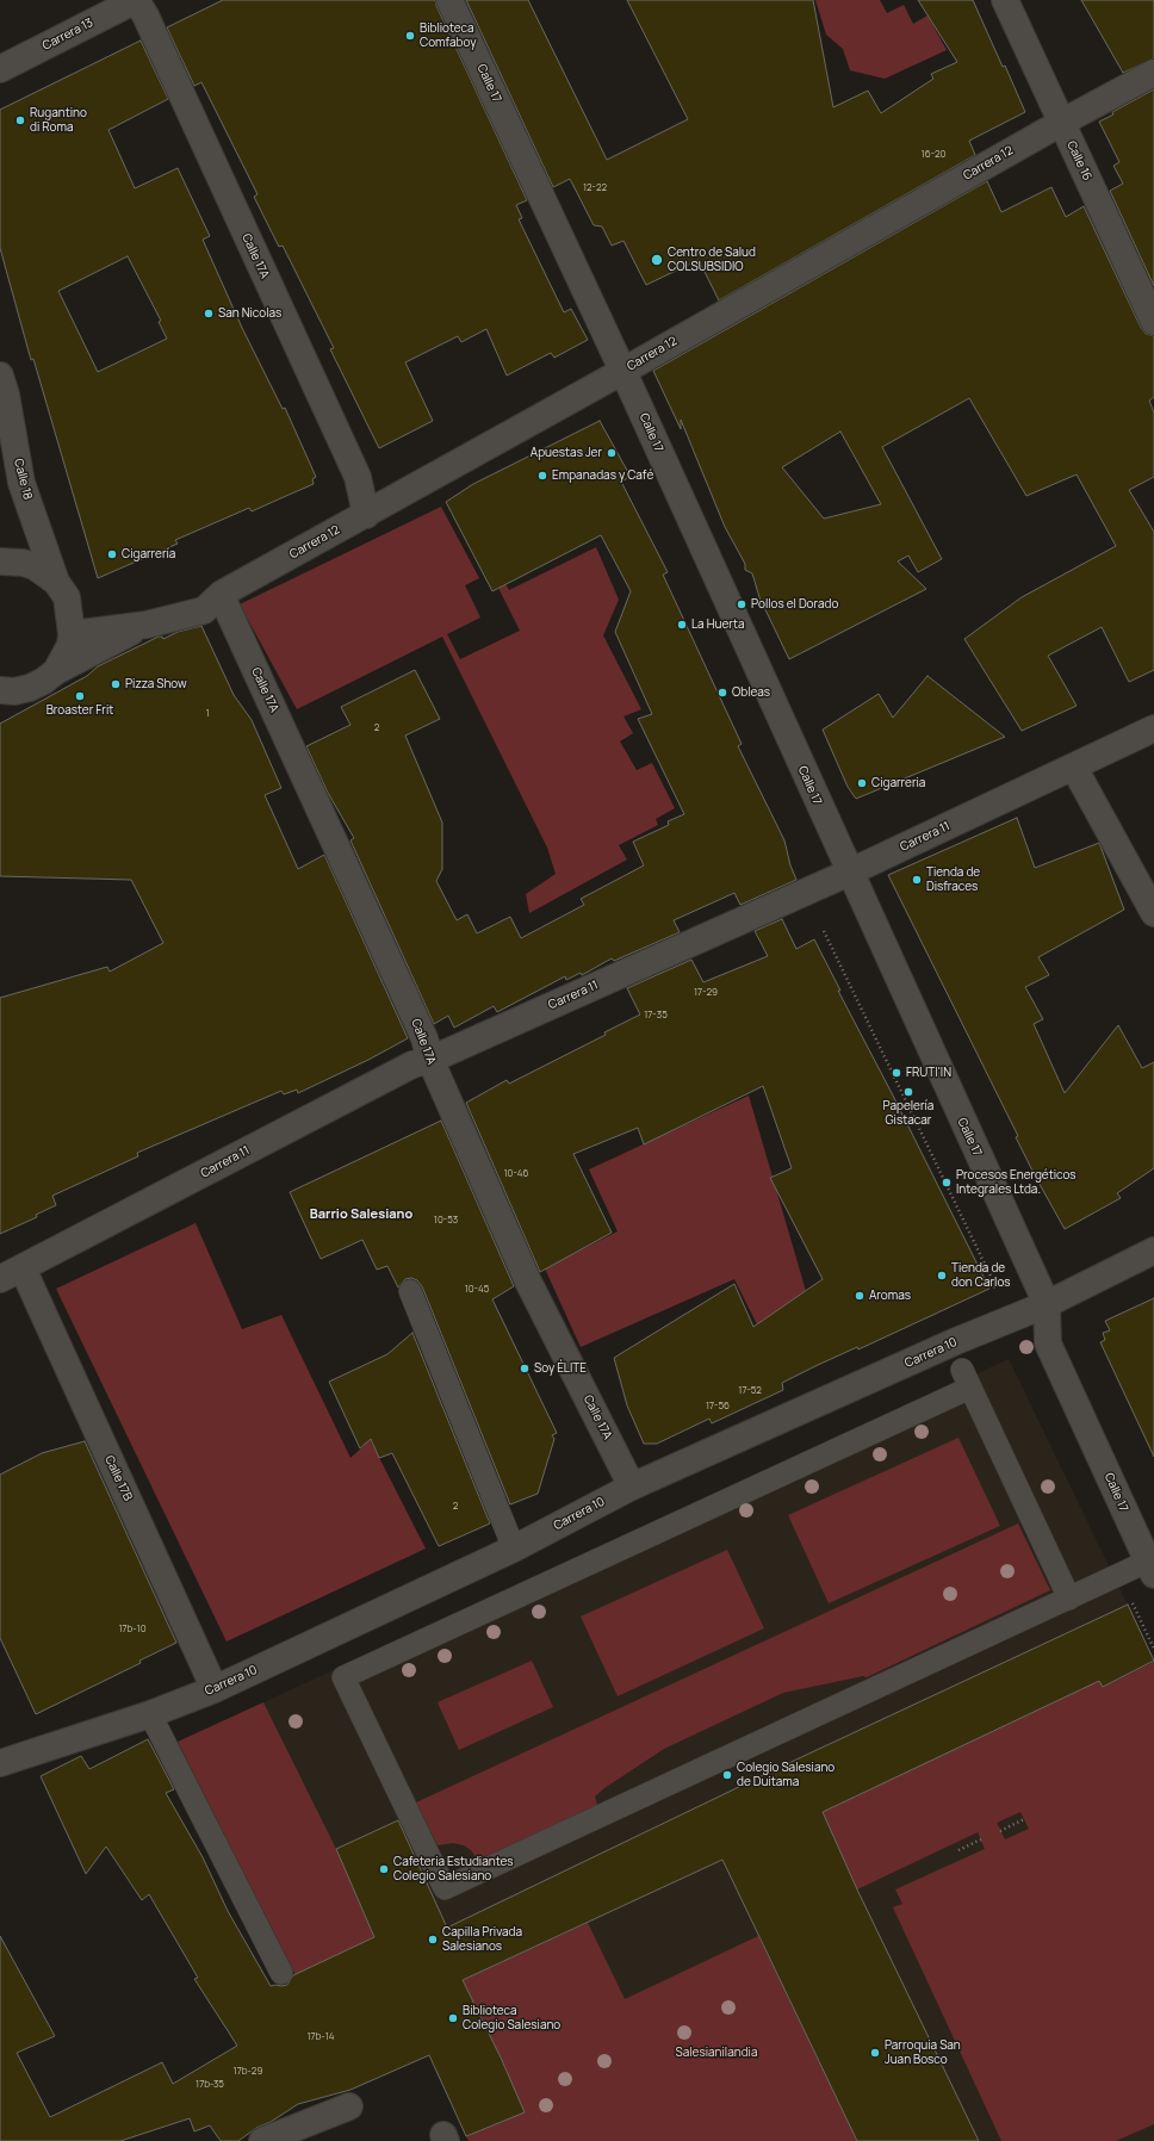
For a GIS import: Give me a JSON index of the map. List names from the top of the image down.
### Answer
{
  "streets": {
    "street": [
      "Carrera 13",
      "Calle 17",
      "Calle 16",
      "Carrera 12",
      "Calle 17A",
      "Calle 18",
      "Carrera 11",
      "Carrera 10",
      "Calle 17B"
    ]
  },
  "crossings": [
    ["Carrera 13", "Calle 17A"],
    ["Calle 17", "Carrera 12"],
    ["Calle 17", "Carrera 11"],
    ["Calle 17", "Carrera 10"],
    ["Calle 16", "Carrera 12"],
    ["Carrera 12", "Calle 17A"],
    ["Carrera 12", "Calle 18"],
    ["Calle 17A", "Carrera 11"],
    ["Calle 17A", "Carrera 10"],
    ["Carrera 11", "Calle 17B"],
    ["Carrera 10", "Calle 17B"]
  ],
  "districts": ["Barrio Salesiano"],
  "parks": ["Salesianilandia"],
  "places": [
    "Biblioteca Comfaboy",
    "Rugantino di Roma",
    "Centro de Salud COLSUBSIDIO",
    "San Nicolas",
    "Apuestas Jer",
    "Empanadas y Café",
    "Cigarrería",
    "Pollos el Dorado",
    "La Huerta",
    "Pizza Show",
    "Obleas",
    "Broaster Frit",
    "Cigarreria",
    "Tienda de Disfraces",
    "FRUTI'IN",
    "Papelería Gistacar",
    "Procesos Energéticos Integrales Ltda.",
    "Tienda de don Carlos",
    "Aromas",
    "Soy ÉLITE",
    "Colegio Salesiano de Duitama",
    "Cafeteria Estudiantes Colegio Salesiano",
    "Capilla Privada Salesianos",
    "Biblioteca Colegio Salesiano",
    "Parroquia San Juan Bosco"
  ],
  "house_numbers": [
    "16-20",
    "12-22",
    "1",
    "2",
    "17-29",
    "17-35",
    "10-46",
    "10-53",
    "10-45",
    "17-52",
    "17-56",
    "2",
    "17b-10",
    "17b-14",
    "17b-29",
    "17b-35"
  ]
}
